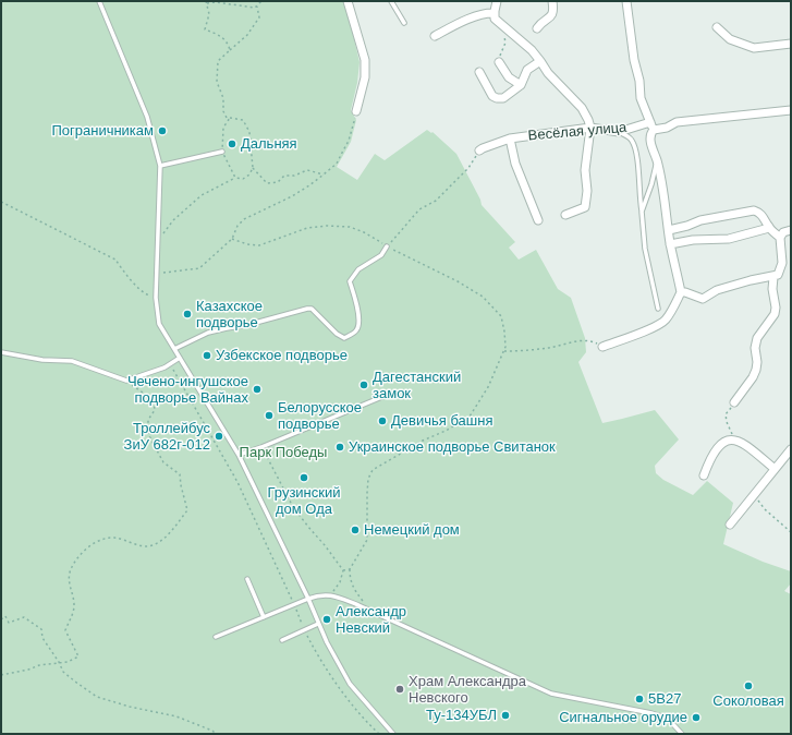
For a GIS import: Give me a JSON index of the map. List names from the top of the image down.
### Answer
{
  "streets": {
    "street": ["Весёлая улица"]
  },
  "parks": ["Парк Победы"],
  "places": [
    "Пограничникам",
    "Дальняя",
    "Казахское подворье",
    "Узбекское подворье",
    "Дагестанский замок",
    "Чечено-ингушское подворье Вайнах",
    "Белорусское подворье",
    "Девичья башня",
    "Троллейбус ЗиУ 682г-012",
    "Украинское подворье Свитанок",
    "Грузинский дом Ода",
    "Немецкий дом",
    "Александр Невский",
    "Соколовая",
    "Храм Александра Невского",
    "5В27",
    "Ту-134УБЛ",
    "Сигнальное орудие"
  ]
}
